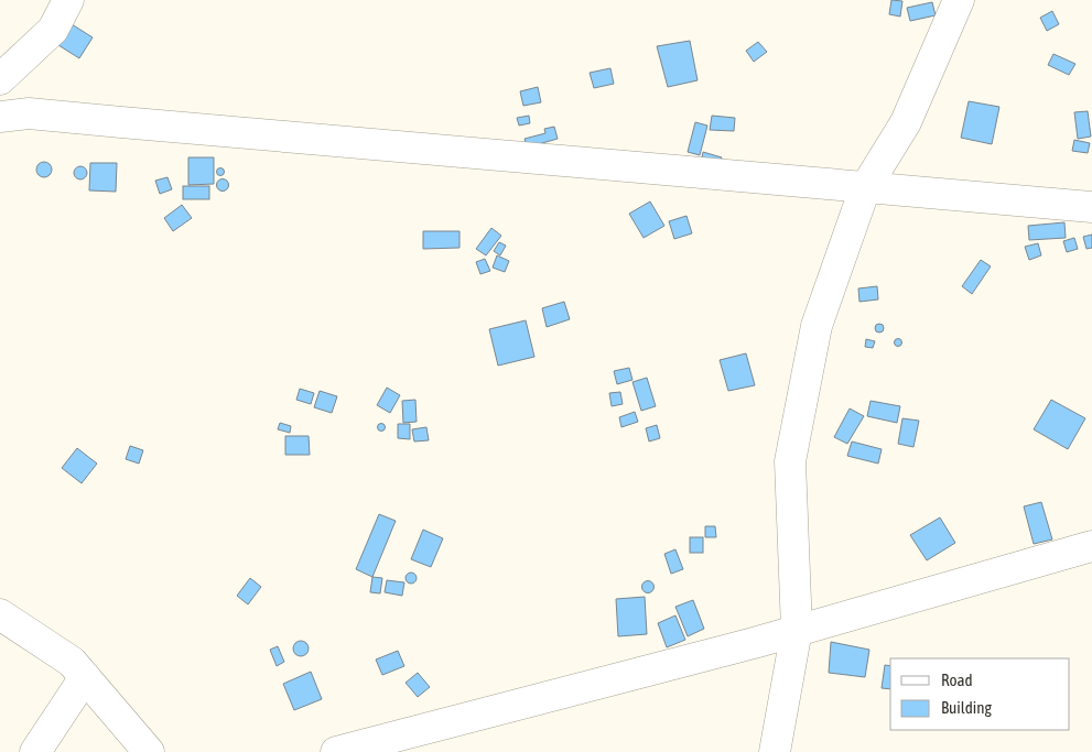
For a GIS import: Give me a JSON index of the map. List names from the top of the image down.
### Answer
{
  "legend": ["Road", "Building"]
}
